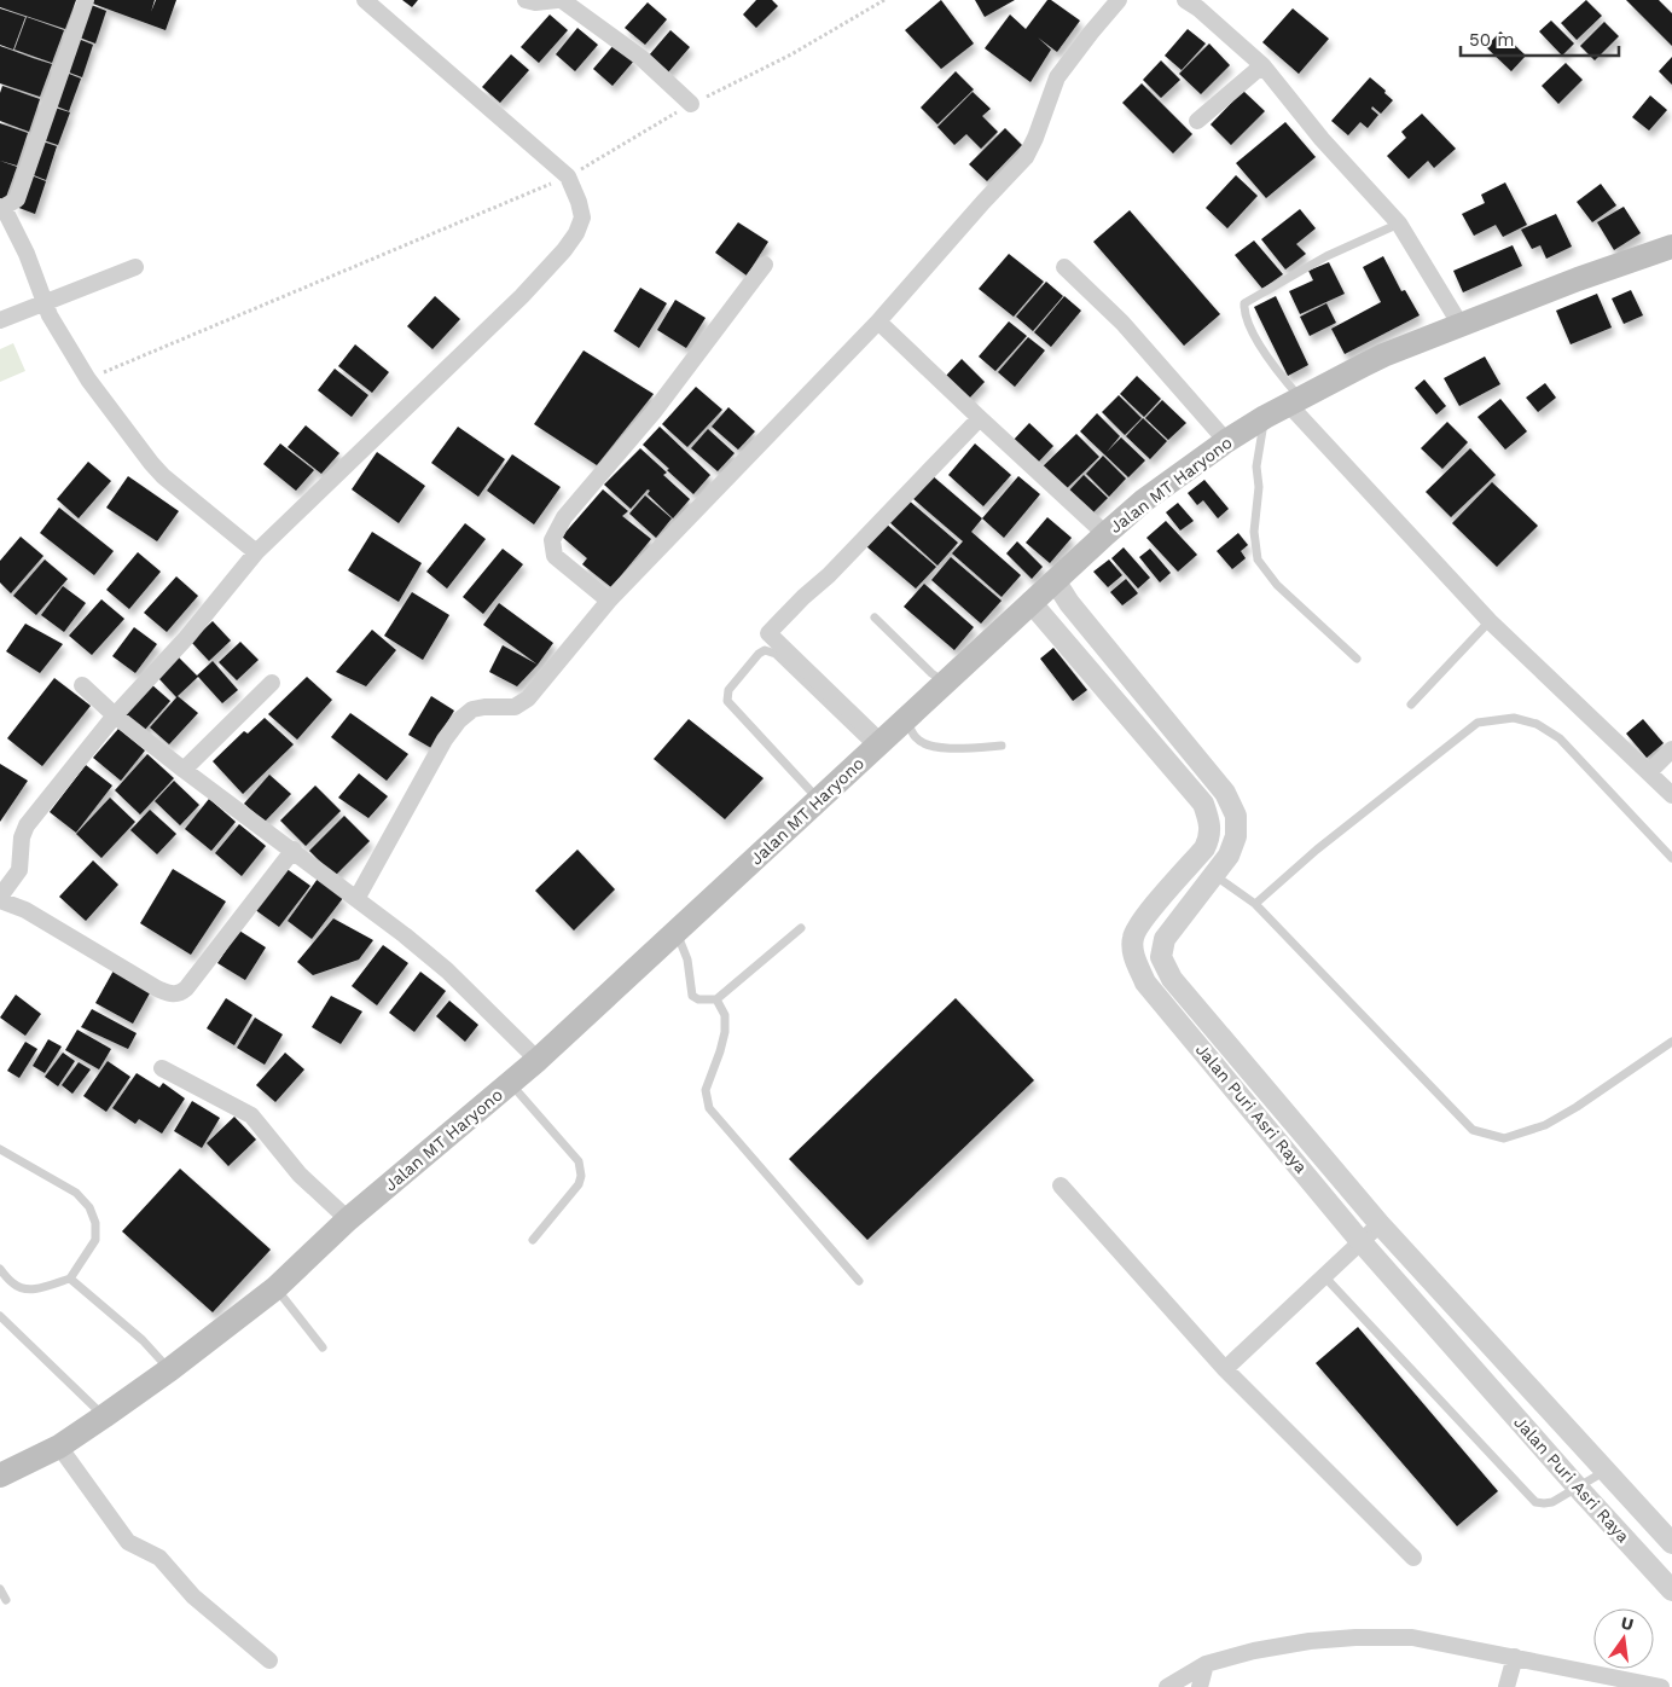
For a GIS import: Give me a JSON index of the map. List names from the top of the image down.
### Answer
{
  "streets": {
    "main road": ["Jalan MT Haryono"],
    "street": ["Jalan Puri Asri Raya"]
  },
  "crossings": [
    ["Jalan MT Haryono", "Jalan Puri Asri Raya"]
  ],
  "scale_bar": "50 m",
  "north": "top"
}
